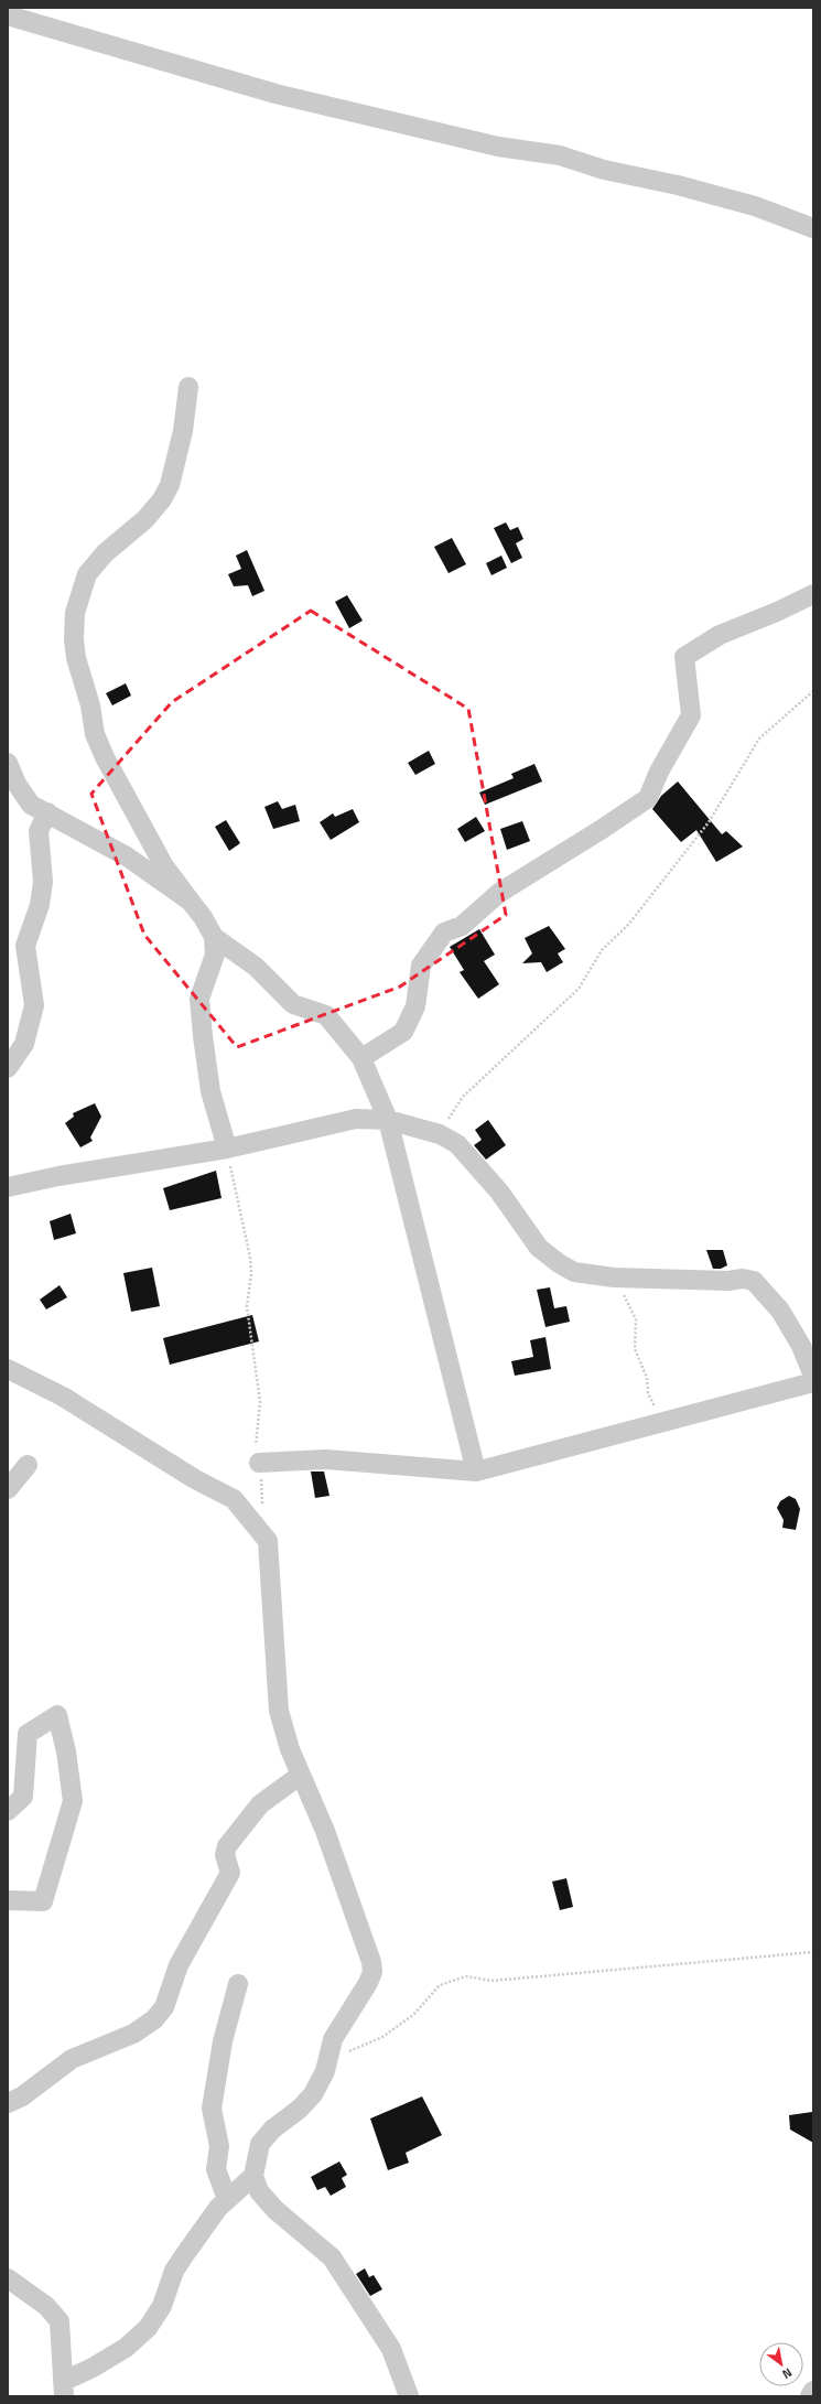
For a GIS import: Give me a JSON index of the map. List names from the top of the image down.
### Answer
{
  "north": "bottom right"
}
